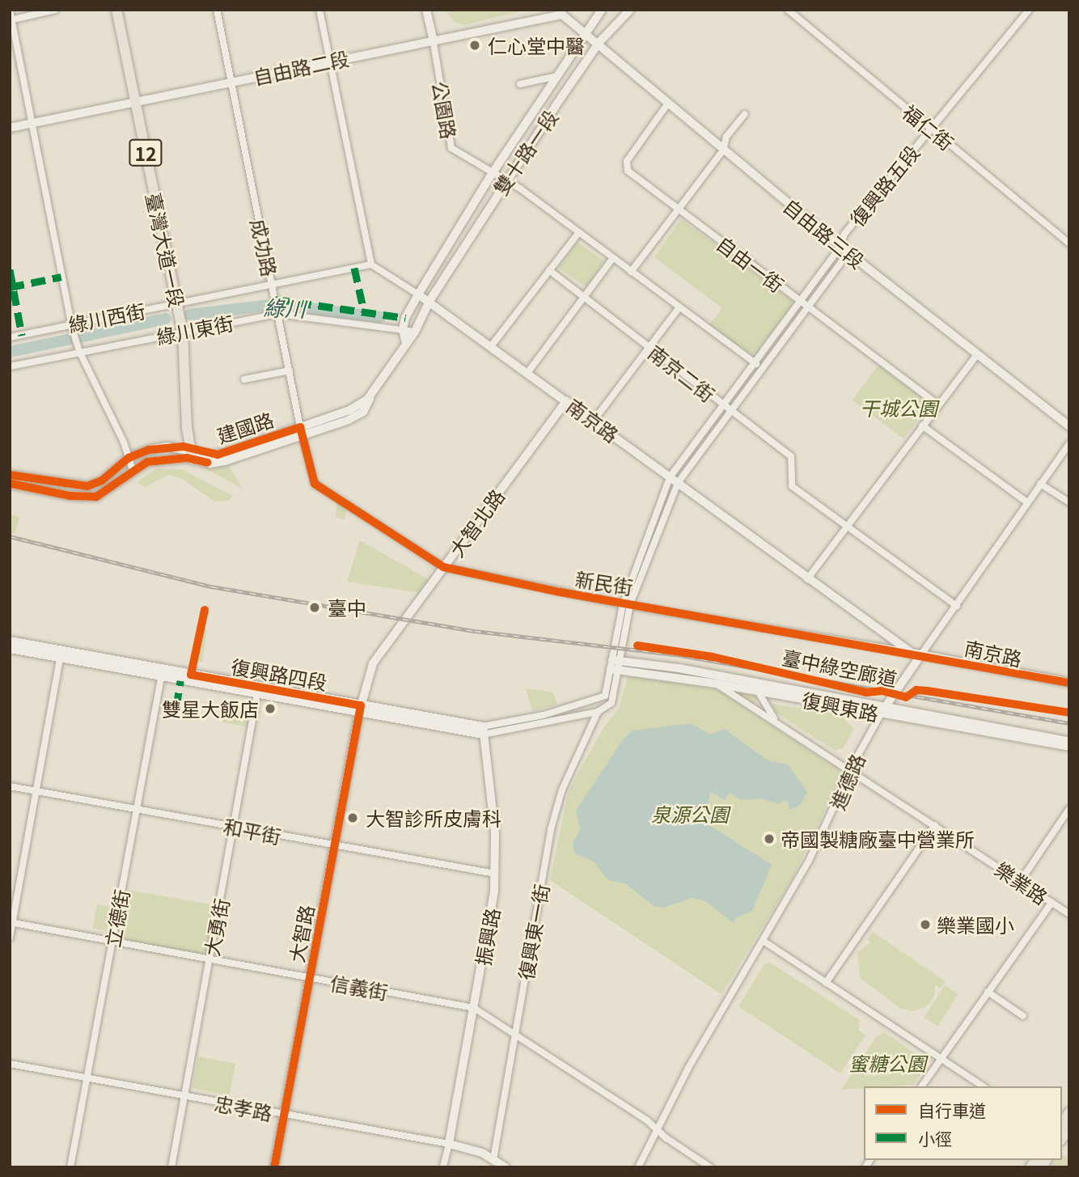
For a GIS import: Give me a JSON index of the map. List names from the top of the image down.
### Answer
{
  "streets": {
    "main road": ["12", "臺灣大道一段"],
    "street": [
      "自由路二段",
      "公園路",
      "福仁街",
      "雙十路一段",
      "復興路五段",
      "自由路三段",
      "成功路",
      "自由一街",
      "綠川西街",
      "綠川東街",
      "南京二街",
      "南京路",
      "建國路",
      "大智北路",
      "新民街",
      "復興路四段",
      "復興東路",
      "進德路",
      "和平街",
      "樂業路",
      "立德街",
      "大勇街",
      "復興東一街",
      "大智路",
      "振興路",
      "信義街",
      "忠孝路"
    ],
    "cycle path": ["臺中綠空廊道"]
  },
  "crossings": [
    ["自由路二段", "公園路"],
    ["自由路二段", "雙十路一段"],
    ["自由路二段", "自由路三段"],
    ["自由路二段", "成功路"],
    ["自由路二段", "臺灣大道一段"],
    ["公園路", "雙十路一段"],
    ["公園路", "復興路五段"],
    ["福仁街", "復興路五段"],
    ["雙十路一段", "自由路三段"],
    ["雙十路一段", "南京路"],
    ["雙十路一段", "建國路"],
    ["復興路五段", "自由路三段"],
    ["復興路五段", "自由一街"],
    ["復興路五段", "南京二街"],
    ["復興路五段", "南京路"],
    ["復興路五段", "復興路四段"],
    ["自由路三段", "自由一街"],
    ["成功路", "綠川西街"],
    ["成功路", "綠川東街"],
    ["成功路", "建國路"],
    ["成功路", "新民街"],
    ["臺灣大道一段", "綠川西街"],
    ["臺灣大道一段", "綠川東街"],
    ["臺灣大道一段", "建國路"],
    ["綠川東街", "建國路"],
    ["南京路", "建國路"],
    ["南京路", "大智北路"],
    ["南京路", "新民街"],
    ["南京路", "復興路四段"],
    ["南京路", "進德路"],
    ["大智北路", "新民街"],
    ["大智北路", "復興路四段"],
    ["大智北路", "大智路"],
    ["新民街", "復興路四段"],
    ["復興路四段", "復興東路"],
    ["復興路四段", "立德街"],
    ["復興路四段", "大勇街"],
    ["復興路四段", "復興東一街"],
    ["復興路四段", "大智路"],
    ["復興路四段", "振興路"],
    ["復興東路", "進德路"],
    ["復興東路", "樂業路"],
    ["進德路", "樂業路"],
    ["和平街", "立德街"],
    ["和平街", "大勇街"],
    ["和平街", "大智路"],
    ["和平街", "振興路"],
    ["立德街", "信義街"],
    ["立德街", "忠孝路"],
    ["大勇街", "信義街"],
    ["大勇街", "忠孝路"],
    ["復興東一街", "忠孝路"],
    ["大智路", "信義街"],
    ["大智路", "忠孝路"],
    ["振興路", "信義街"],
    ["振興路", "忠孝路"]
  ],
  "water": ["綠川"],
  "parks": ["干城公園", "泉源公園", "蜜糖公園"],
  "places": [
    "仁心堂中醫",
    "臺中",
    "雙星大飯店",
    "大智診所皮膚科",
    "帝國製糖廠臺中營業所",
    "樂業國小"
  ],
  "legend": ["自行車道", "小徑"]
}
